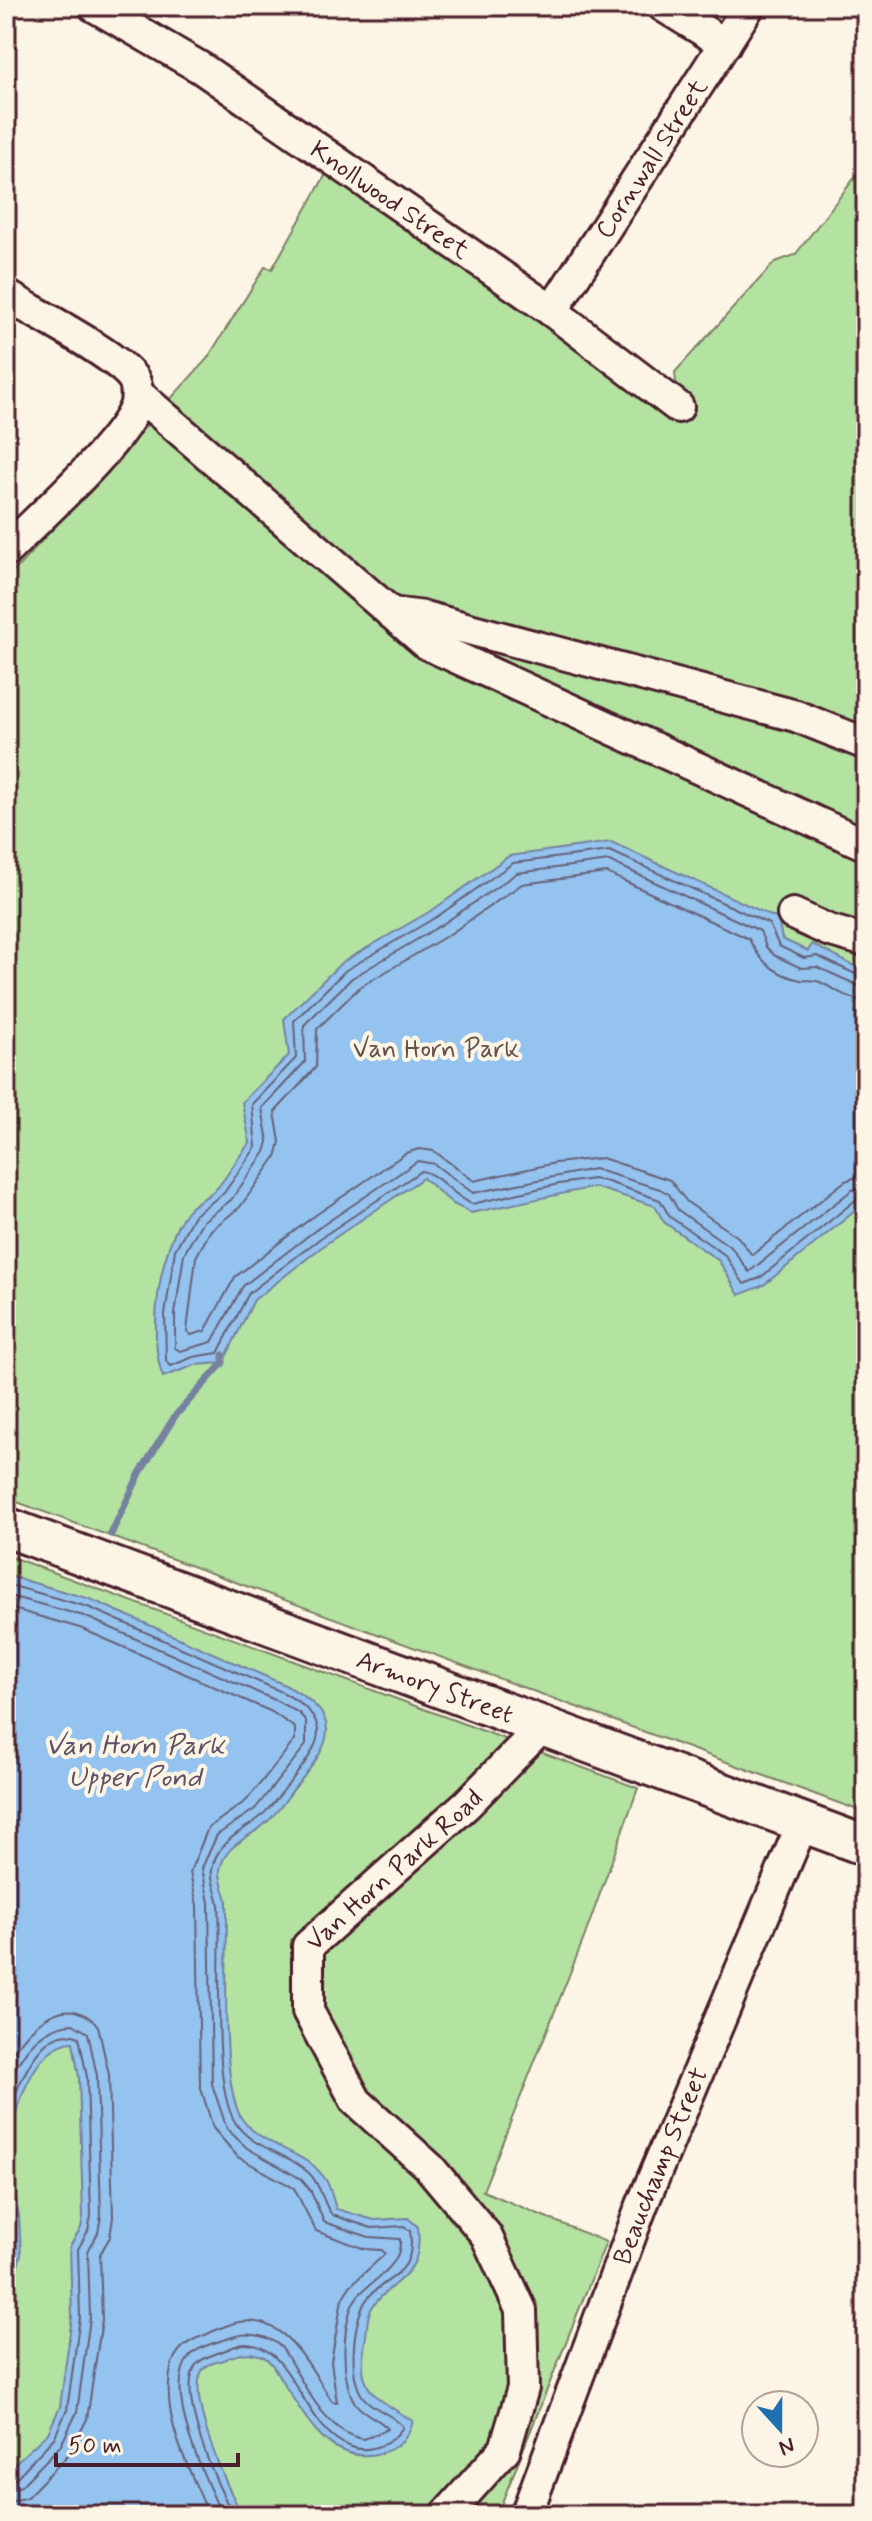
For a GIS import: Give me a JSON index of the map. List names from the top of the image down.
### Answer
{
  "streets": {
    "main road": ["Armory Street"],
    "street": [
      "Cornwall Street",
      "Knollwood Street",
      "Van Horn Park Road",
      "Beauchamp Street"
    ]
  },
  "crossings": [
    ["Cornwall Street", "Knollwood Street"],
    ["Armory Street", "Van Horn Park Road"],
    ["Armory Street", "Beauchamp Street"]
  ],
  "water": ["Van Horn Park Upper Pond"],
  "parks": ["Van Horn Park"],
  "scale_bar": "50 m",
  "north": "bottom"
}
